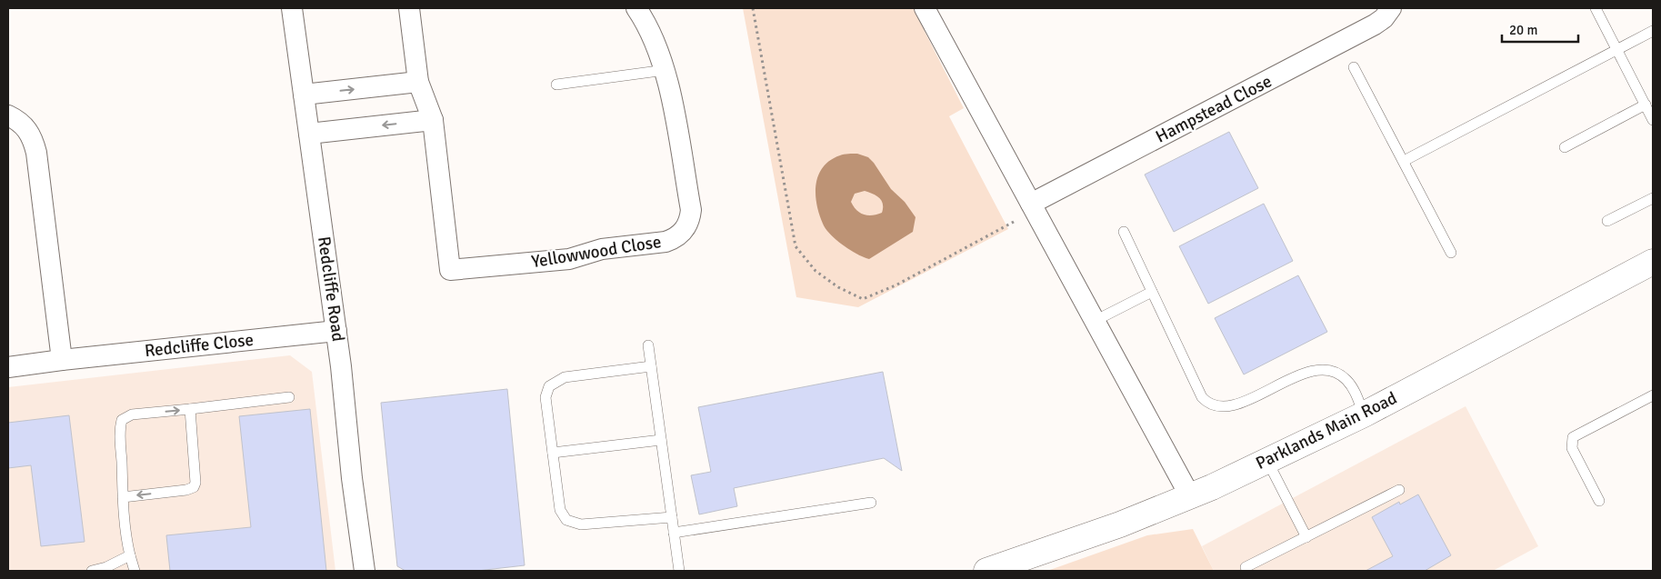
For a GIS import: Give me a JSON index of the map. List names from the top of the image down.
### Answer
{
  "streets": {
    "street": [
      "Hampstead Close",
      "Yellowwood Close",
      "Redcliffe Road",
      "Redcliffe Close",
      "Parklands Main Road"
    ]
  },
  "crossings": [
    ["Redcliffe Road", "Redcliffe Close"]
  ],
  "scale_bar": "20 m"
}
